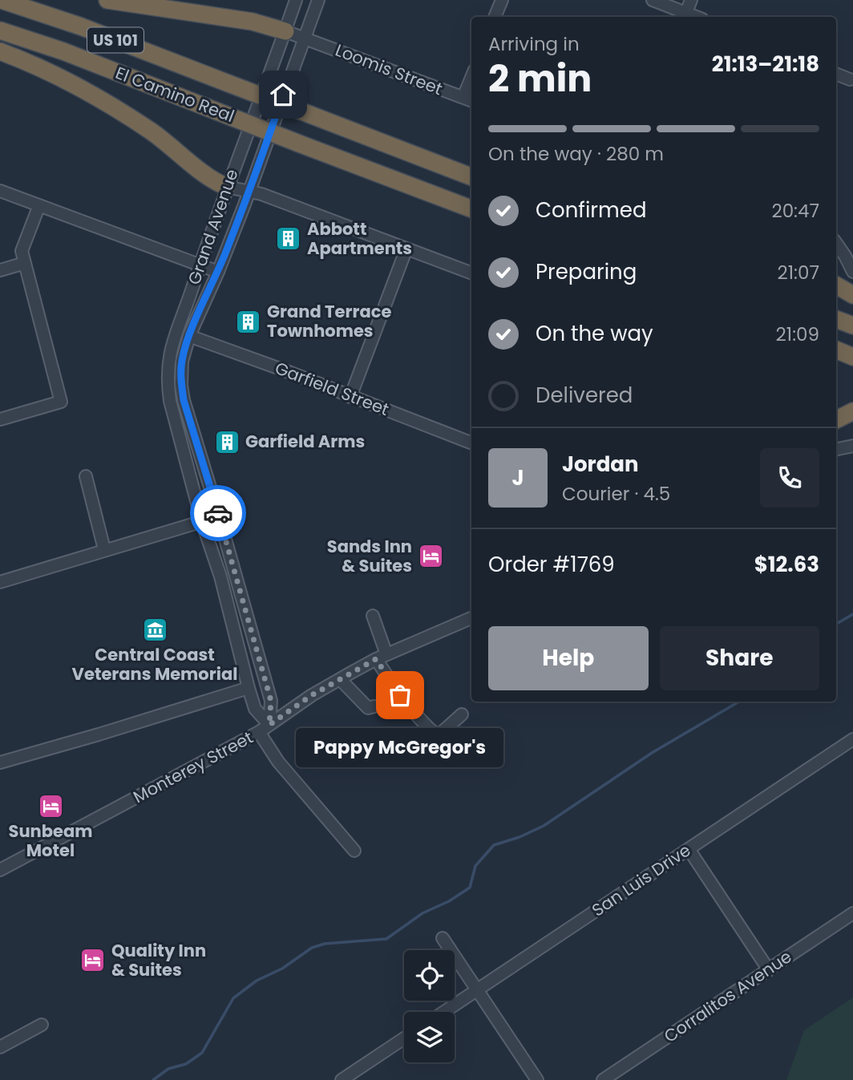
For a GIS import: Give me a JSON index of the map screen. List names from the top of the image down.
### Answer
{
  "streets": {
    "highway": ["US 101", "El Camino Real"],
    "street": [
      "Loomis Street",
      "Grand Avenue",
      "Garfield Street",
      "Monterey Street",
      "San Luis Drive",
      "Corralitos Avenue"
    ]
  },
  "crossings": [
    ["Loomis Street", "Grand Avenue"],
    ["Grand Avenue", "Garfield Street"],
    ["Grand Avenue", "Monterey Street"]
  ],
  "places": {
    "building": ["Abbott Apartments", "Grand Terrace Townhomes", "Garfield Arms"],
    "hotel": ["Sands Inn & Suites", "Sunbeam Motel", "Quality Inn & Suites"],
    "museum": ["Central Coast Veterans Memorial"],
    "other": ["Pappy McGregor's"]
  },
  "page": {
    "heading": ["2 min", "Arriving in", "21:13–21:18"],
    "panel": [
      "Jordan",
      "Courier · 4.5",
      "Order #1769",
      "$12.63"
    ],
    "bar": "On the way · 280 m",
    "list": [
      ["Confirmed", "20:47"],
      ["Preparing", "21:07"],
      ["On the way", "21:09"],
      "Delivered"
    ],
    "round": "J",
    "buttons": ["Help", "Share"],
    "bubble": "Pappy McGregor's"
  }
}
